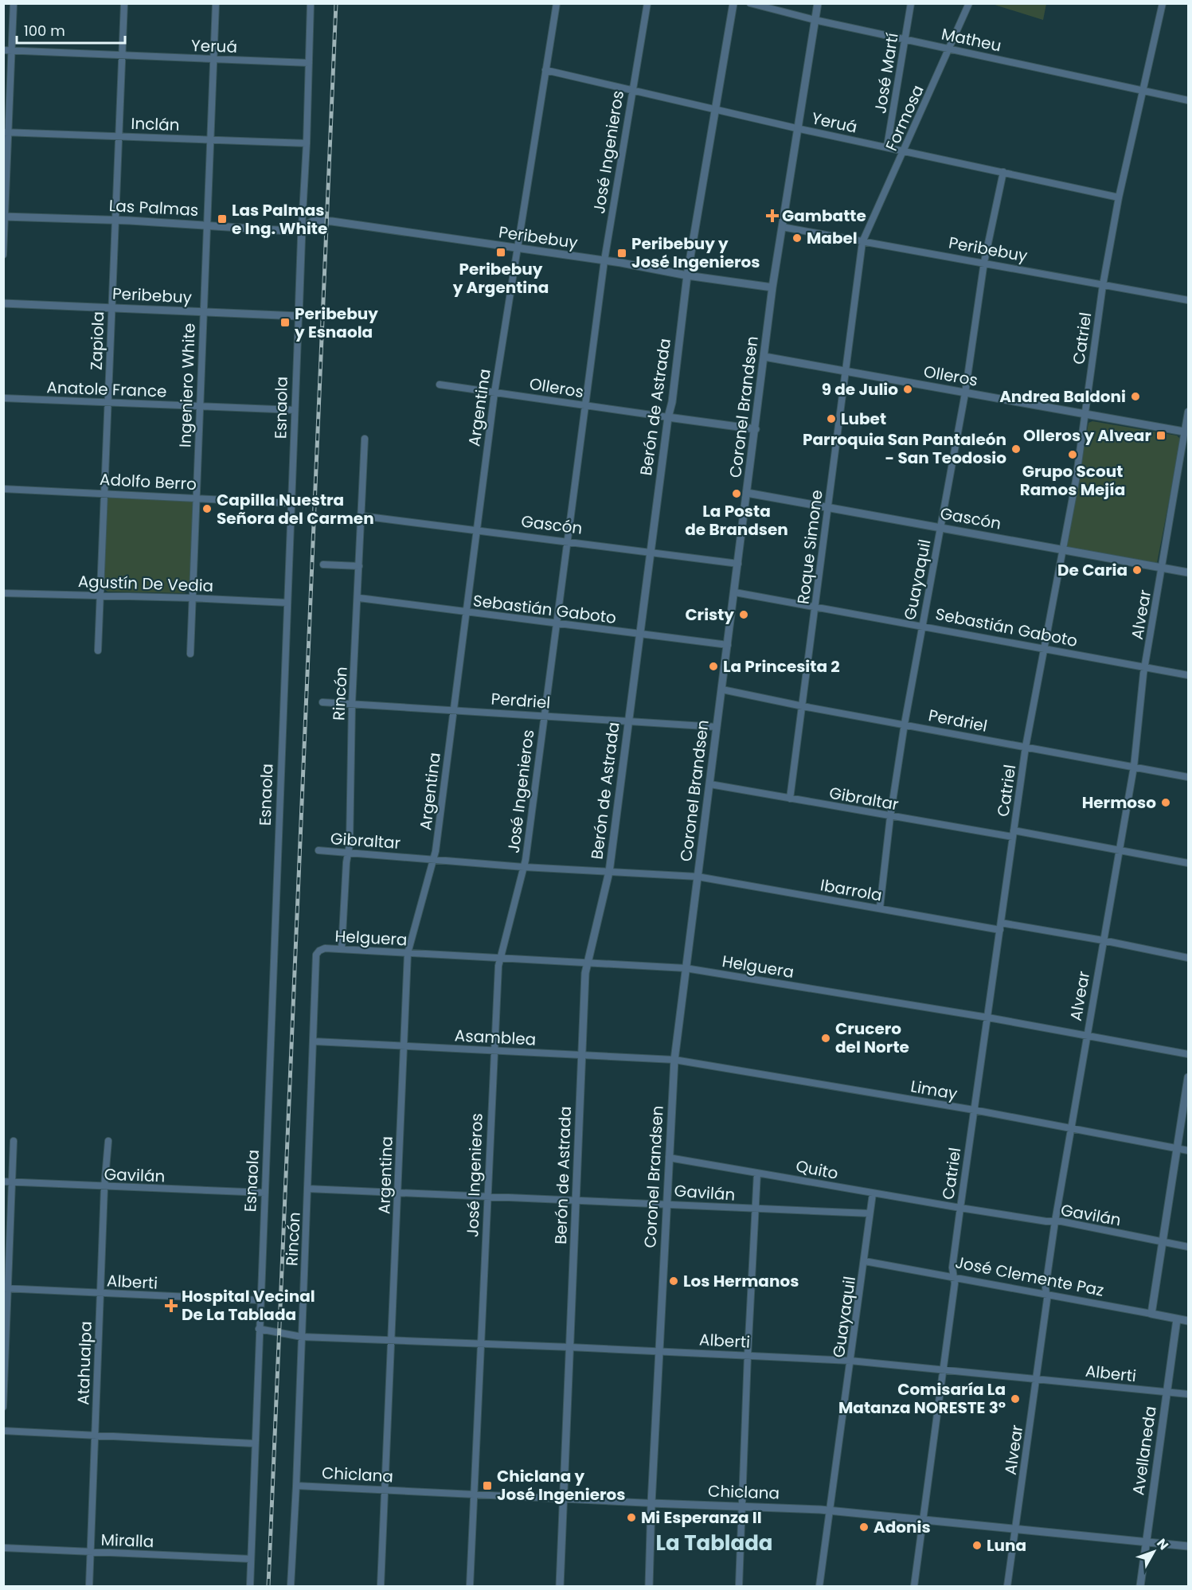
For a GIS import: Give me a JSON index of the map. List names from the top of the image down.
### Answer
{
  "streets": {
    "street": [
      "Matheu",
      "Yeruá",
      "José Martí",
      "Formosa",
      "Inclán",
      "José Ingenieros",
      "Las Palmas",
      "Peribebuy",
      "Catriel",
      "Zapiola",
      "Olleros",
      "Ingeniero White",
      "Anatole France",
      "Berón de Astrada",
      "Coronel Brandsen",
      "Esnaola",
      "Argentina",
      "Adolfo Berro",
      "Gascón",
      "Roque Simone",
      "Guayaquil",
      "Agustín De Vedia",
      "Sebastián Gaboto",
      "Alvear",
      "Rincón",
      "Perdriel",
      "Gibraltar",
      "Ibarrola",
      "Helguera",
      "Asamblea",
      "Limay",
      "Quito",
      "Gavilán",
      "José Clemente Paz",
      "Alberti",
      "Atahualpa",
      "Avellaneda",
      "Chiclana",
      "Miralla"
    ]
  },
  "crossings": [
    ["Matheu", "José Martí"],
    ["Matheu", "Formosa"],
    ["Matheu", "Catriel"],
    ["Matheu", "Coronel Brandsen"],
    ["Yeruá", "José Martí"],
    ["Yeruá", "Formosa"],
    ["Yeruá", "José Ingenieros"],
    ["Yeruá", "Catriel"],
    ["Yeruá", "Zapiola"],
    ["Yeruá", "Ingeniero White"],
    ["Yeruá", "Berón de Astrada"],
    ["Yeruá", "Coronel Brandsen"],
    ["Yeruá", "Esnaola"],
    ["Yeruá", "Argentina"],
    ["Yeruá", "Guayaquil"],
    ["Formosa", "Peribebuy"],
    ["Formosa", "Roque Simone"],
    ["Inclán", "Zapiola"],
    ["Inclán", "Ingeniero White"],
    ["Inclán", "Esnaola"],
    ["José Ingenieros", "Peribebuy"],
    ["José Ingenieros", "Olleros"],
    ["José Ingenieros", "Gascón"],
    ["José Ingenieros", "Sebastián Gaboto"],
    ["José Ingenieros", "Perdriel"],
    ["José Ingenieros", "Gibraltar"],
    ["José Ingenieros", "Helguera"],
    ["José Ingenieros", "Asamblea"],
    ["José Ingenieros", "Gavilán"],
    ["José Ingenieros", "Alberti"],
    ["José Ingenieros", "Chiclana"],
    ["Las Palmas", "Peribebuy"],
    ["Las Palmas", "Zapiola"],
    ["Las Palmas", "Ingeniero White"],
    ["Las Palmas", "Esnaola"],
    ["Peribebuy", "Catriel"],
    ["Peribebuy", "Zapiola"],
    ["Peribebuy", "Ingeniero White"],
    ["Peribebuy", "Berón de Astrada"],
    ["Peribebuy", "Coronel Brandsen"],
    ["Peribebuy", "Esnaola"],
    ["Peribebuy", "Argentina"],
    ["Peribebuy", "Roque Simone"],
    ["Peribebuy", "Guayaquil"],
    ["Catriel", "Olleros"],
    ["Catriel", "Gascón"],
    ["Catriel", "Sebastián Gaboto"],
    ["Catriel", "Perdriel"],
    ["Catriel", "Gibraltar"],
    ["Catriel", "Ibarrola"],
    ["Catriel", "Helguera"],
    ["Catriel", "Limay"],
    ["Catriel", "Quito"],
    ["Catriel", "Gavilán"],
    ["Catriel", "José Clemente Paz"],
    ["Catriel", "Alberti"],
    ["Catriel", "Chiclana"],
    ["Zapiola", "Anatole France"],
    ["Zapiola", "Adolfo Berro"],
    ["Zapiola", "Agustín De Vedia"],
    ["Olleros", "Berón de Astrada"],
    ["Olleros", "Coronel Brandsen"],
    ["Olleros", "Argentina"],
    ["Olleros", "Roque Simone"],
    ["Olleros", "Guayaquil"],
    ["Olleros", "Alvear"],
    ["Ingeniero White", "Anatole France"],
    ["Ingeniero White", "Adolfo Berro"],
    ["Ingeniero White", "Agustín De Vedia"],
    ["Anatole France", "Esnaola"],
    ["Berón de Astrada", "Gascón"],
    ["Berón de Astrada", "Sebastián Gaboto"],
    ["Berón de Astrada", "Perdriel"],
    ["Berón de Astrada", "Gibraltar"],
    ["Berón de Astrada", "Helguera"],
    ["Berón de Astrada", "Asamblea"],
    ["Berón de Astrada", "Gavilán"],
    ["Berón de Astrada", "Alberti"],
    ["Berón de Astrada", "Chiclana"],
    ["Coronel Brandsen", "Gascón"],
    ["Coronel Brandsen", "Sebastián Gaboto"],
    ["Coronel Brandsen", "Perdriel"],
    ["Coronel Brandsen", "Gibraltar"],
    ["Coronel Brandsen", "Ibarrola"],
    ["Coronel Brandsen", "Helguera"],
    ["Coronel Brandsen", "Asamblea"],
    ["Coronel Brandsen", "Limay"],
    ["Coronel Brandsen", "Quito"],
    ["Coronel Brandsen", "Gavilán"],
    ["Coronel Brandsen", "Alberti"],
    ["Coronel Brandsen", "Chiclana"],
    ["Esnaola", "Adolfo Berro"],
    ["Esnaola", "Agustín De Vedia"],
    ["Esnaola", "Gavilán"],
    ["Esnaola", "Alberti"],
    ["Esnaola", "Miralla"],
    ["Argentina", "Gascón"],
    ["Argentina", "Sebastián Gaboto"],
    ["Argentina", "Perdriel"],
    ["Argentina", "Gibraltar"],
    ["Argentina", "Helguera"],
    ["Argentina", "Asamblea"],
    ["Argentina", "Gavilán"],
    ["Argentina", "Alberti"],
    ["Argentina", "Chiclana"],
    ["Gascón", "Roque Simone"],
    ["Gascón", "Guayaquil"],
    ["Gascón", "Alvear"],
    ["Gascón", "Rincón"],
    ["Roque Simone", "Sebastián Gaboto"],
    ["Roque Simone", "Perdriel"],
    ["Roque Simone", "Gibraltar"],
    ["Guayaquil", "Sebastián Gaboto"],
    ["Guayaquil", "Perdriel"],
    ["Guayaquil", "Gibraltar"],
    ["Guayaquil", "Ibarrola"],
    ["Guayaquil", "Quito"],
    ["Guayaquil", "Gavilán"],
    ["Guayaquil", "José Clemente Paz"],
    ["Guayaquil", "Alberti"],
    ["Guayaquil", "Chiclana"],
    ["Sebastián Gaboto", "Alvear"],
    ["Sebastián Gaboto", "Rincón"],
    ["Alvear", "Perdriel"],
    ["Alvear", "Gibraltar"],
    ["Alvear", "Helguera"],
    ["Alvear", "Limay"],
    ["Alvear", "Gavilán"],
    ["Alvear", "José Clemente Paz"],
    ["Alvear", "Alberti"],
    ["Alvear", "Chiclana"],
    ["Rincón", "Perdriel"],
    ["Rincón", "Gibraltar"],
    ["Rincón", "Helguera"],
    ["Rincón", "Asamblea"],
    ["Rincón", "Gavilán"],
    ["Rincón", "Alberti"],
    ["Rincón", "Chiclana"],
    ["Gibraltar", "Ibarrola"],
    ["Asamblea", "Limay"],
    ["Quito", "Gavilán"],
    ["Gavilán", "Atahualpa"],
    ["José Clemente Paz", "Avellaneda"],
    ["Alberti", "Atahualpa"],
    ["Alberti", "Avellaneda"],
    ["Atahualpa", "Miralla"],
    ["Avellaneda", "Chiclana"]
  ],
  "districts": ["La Tablada"],
  "places": {
    "health": ["Gambatte", "Hospital Vecinal De La Tablada"],
    "transit": [
      "Las Palmas e Ing. White",
      "Peribebuy y Argentina",
      "Peribebuy y José Ingenieros",
      "Peribebuy y Esnaola",
      "Olleros y Alvear",
      "Chiclana y José Ingenieros"
    ],
    "other": [
      "Mabel",
      "9 de Julio",
      "Andrea Baldoni",
      "Lubet",
      "Parroquia San Pantaleón - San Teodosio",
      "Grupo Scout Ramos Mejía",
      "La Posta de Brandsen",
      "Capilla Nuestra Señora del Carmen",
      "De Caria",
      "Cristy",
      "La Princesita 2",
      "Hermoso",
      "Crucero del Norte",
      "Los Hermanos",
      "Comisaría La Matanza NORESTE 3°",
      "Mi Esperanza II",
      "Adonis",
      "Luna"
    ]
  },
  "scale_bar": "100 m",
  "north": "top right"
}
